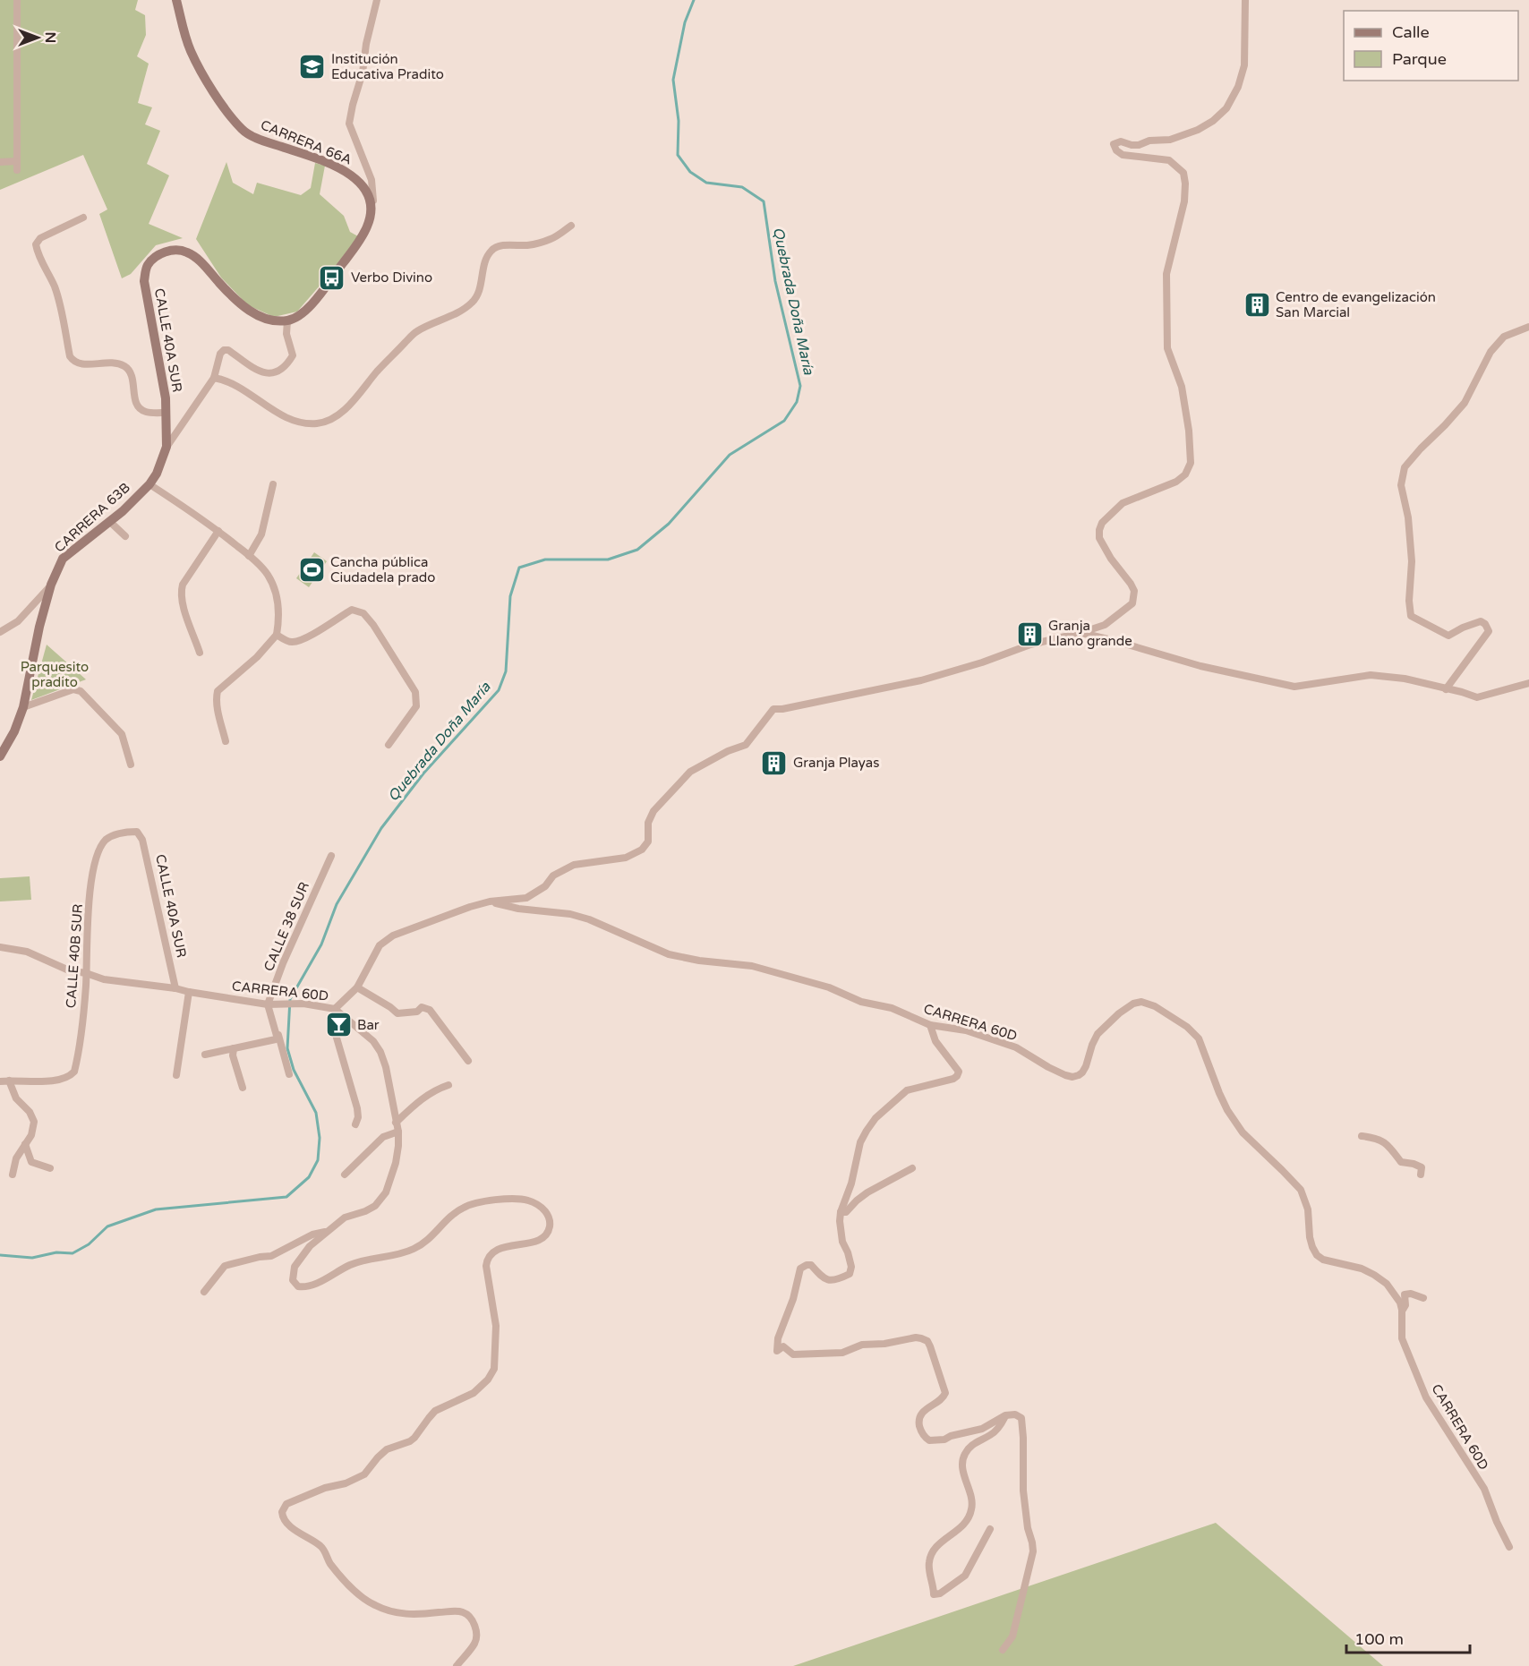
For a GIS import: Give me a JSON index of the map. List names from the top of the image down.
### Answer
{
  "streets": {
    "main road": ["CARRERA 66A", "CALLE 40A SUR", "CARRERA 63B"],
    "street": ["CALLE 38 SUR", "CALLE 40B SUR", "CARRERA 60D"]
  },
  "crossings": [
    ["CALLE 40A SUR", "CARRERA 63B"],
    ["CALLE 40A SUR", "CALLE 40B SUR"],
    ["CALLE 40A SUR", "CARRERA 60D"],
    ["CALLE 38 SUR", "CARRERA 60D"],
    ["CALLE 40B SUR", "CARRERA 60D"]
  ],
  "water": ["Quebrada Doña María"],
  "parks": ["Parquesito pradito"],
  "places": {
    "school or university": ["Institución Educativa Pradito"],
    "bus stop": ["Verbo Divino"],
    "building": ["Centro de evangelización San Marcial", "Granja Llano grande", "Granja Playas"],
    "sports": ["Cancha pública Ciudadela prado"],
    "bar": ["Bar"]
  },
  "legend": ["Calle", "Parque"],
  "scale_bar": "100 m",
  "north": "right"
}
